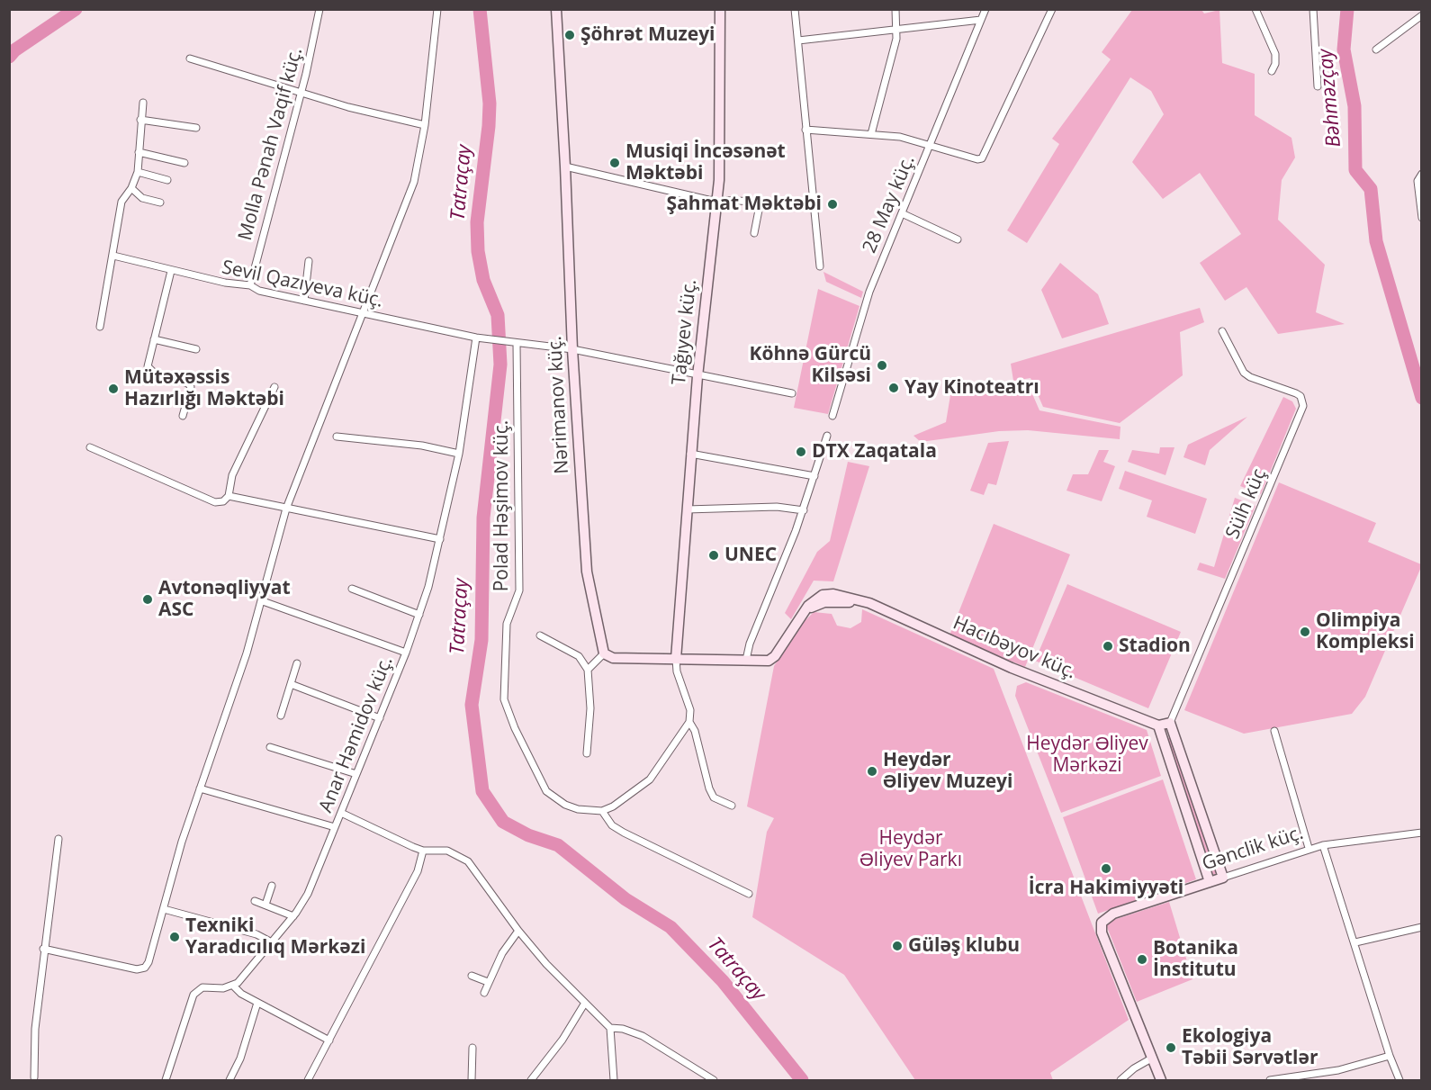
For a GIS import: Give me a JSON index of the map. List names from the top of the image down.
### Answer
{
  "streets": {
    "street": [
      "Molla Pənah Vaqif küç.",
      "28 May küç.",
      "Sevil Qazıyeva küç.",
      "Tağıyev küç.",
      "Nərimanov küç.",
      "Sülh küç",
      "Polad Həşimov küç.",
      "Hacıbəyov küç.",
      "Anar Həmidov küç.",
      "Gənclik küç."
    ]
  },
  "crossings": [
    ["Molla Pənah Vaqif küç.", "Sevil Qazıyeva küç."],
    ["Sevil Qazıyeva küç.", "Polad Həşimov küç."],
    ["Sevil Qazıyeva küç.", "Anar Həmidov küç."]
  ],
  "water": ["Bəhməzçay", "Tatraçay"],
  "parks": ["Heydər Əliyev Mərkəzi", "Heydər Əliyev Parkı"],
  "places": [
    "Şöhrət Muzeyi",
    "Musiqi İncəsənət Məktəbi",
    "Şahmat Məktəbi",
    "Köhnə Gürcü Kilsəsi",
    "Yay Kinoteatrı",
    "Mütəxəssis Hazırlığı Məktəbi",
    "DTX Zaqatala",
    "UNEC",
    "Avtonəqliyyat ASC",
    "Olimpiya Kompleksi",
    "Stadion",
    "Heydər Əliyev Muzeyi",
    "İcra Hakimiyyəti",
    "Texniki Yaradıcılıq Mərkəzi",
    "Güləş klubu",
    "Botanika İnstitutu",
    "Ekologiya Təbii Sərvətlər"
  ]
}
